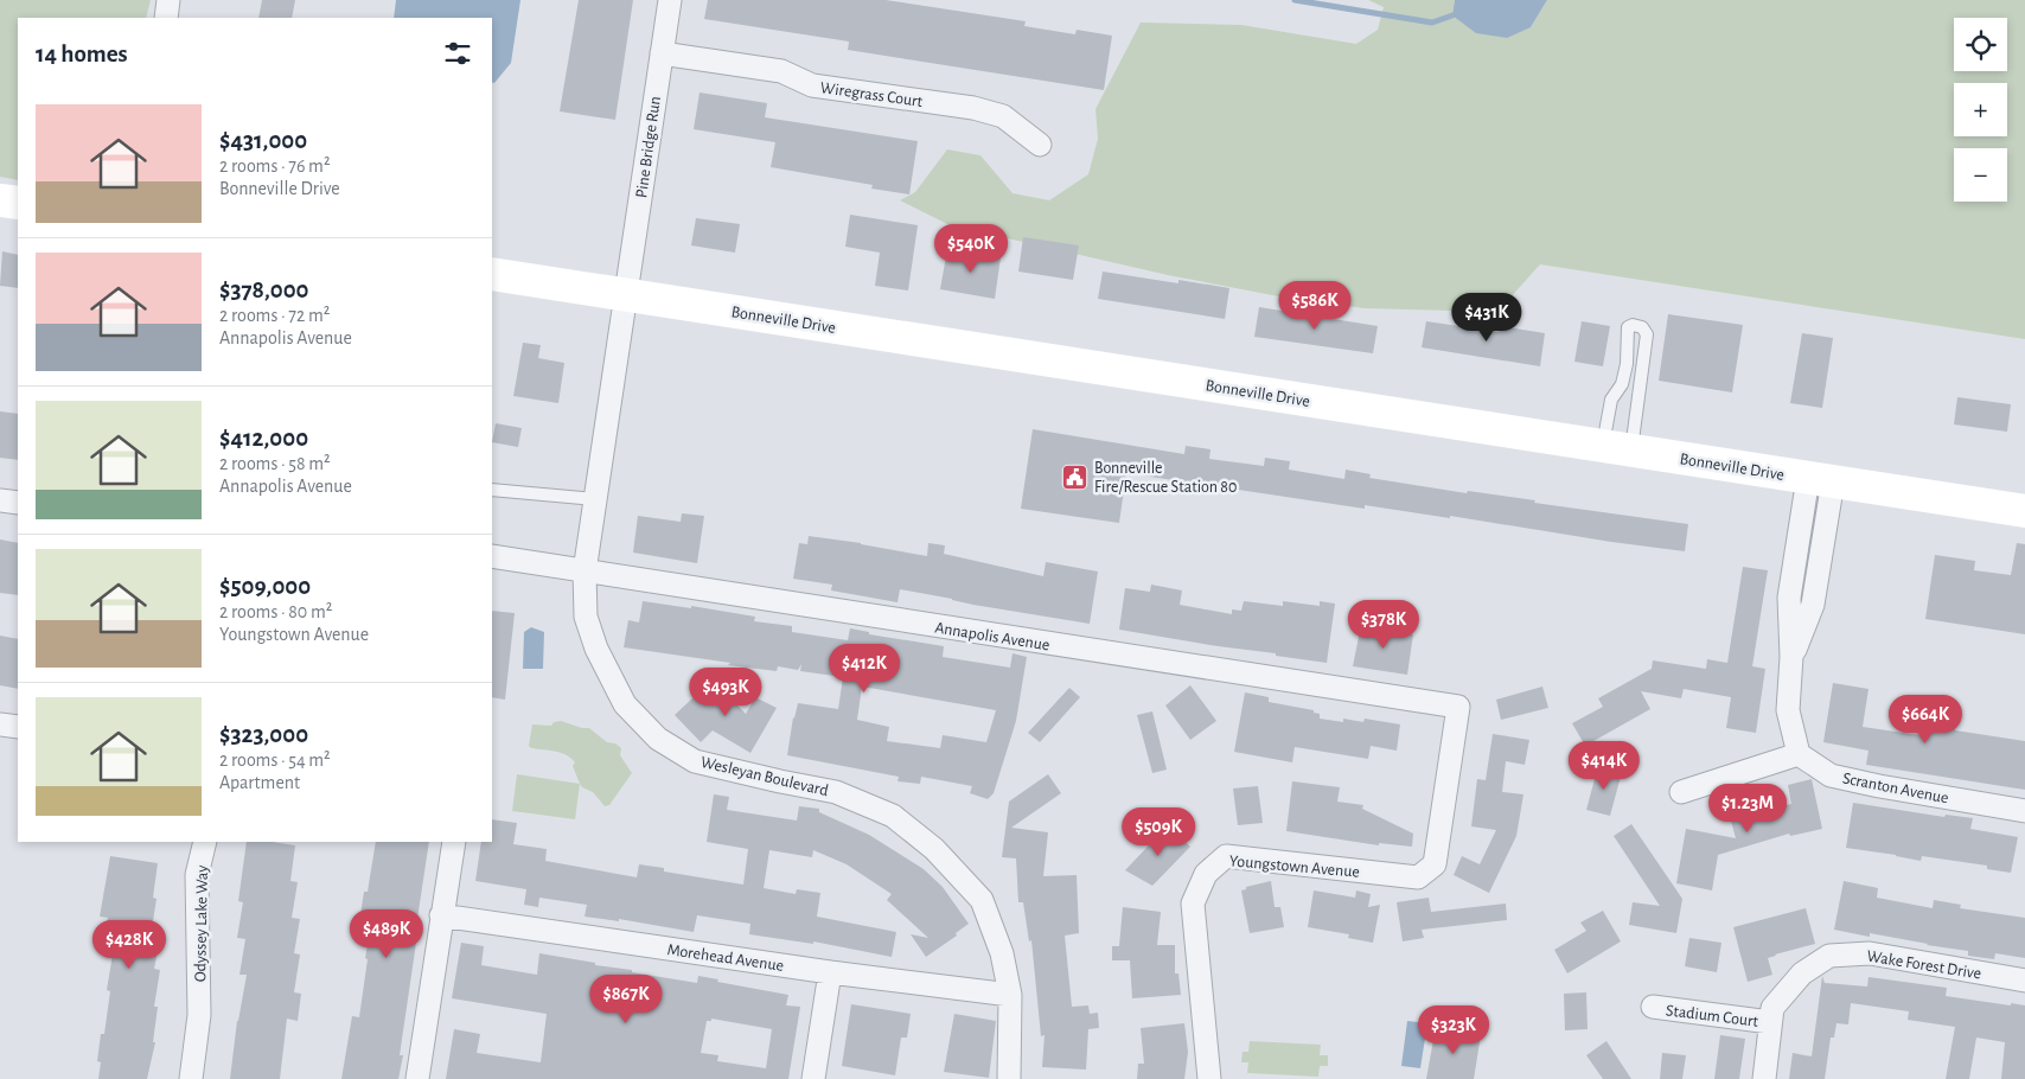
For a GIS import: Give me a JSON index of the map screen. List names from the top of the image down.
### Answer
{
  "streets": {
    "street": [
      "Wiregrass Court",
      "Pine Bridge Run",
      "Bonneville Drive",
      "Annapolis Avenue",
      "Wesleyan Boulevard",
      "Scranton Avenue",
      "Youngstown Avenue",
      "Odyssey Lake Way",
      "Morehead Avenue",
      "Wake Forest Drive",
      "Stadium Court"
    ]
  },
  "crossings": [
    ["Wiregrass Court", "Pine Bridge Run"],
    ["Pine Bridge Run", "Bonneville Drive"],
    ["Pine Bridge Run", "Wesleyan Boulevard"],
    ["Bonneville Drive", "Wesleyan Boulevard"],
    ["Annapolis Avenue", "Wesleyan Boulevard"],
    ["Annapolis Avenue", "Youngstown Avenue"],
    ["Wesleyan Boulevard", "Morehead Avenue"],
    ["Wake Forest Drive", "Stadium Court"]
  ],
  "places": {
    "public building": ["Bonneville Fire/Rescue Station 80"]
  },
  "page": {
    "map_buttons": ["+", "−"],
    "heading": "14 homes",
    "list": [
      {
        "name": "$431,000",
        "note": "2 rooms · 76 m² · Bonneville Drive"
      },
      {
        "name": "$378,000",
        "note": "2 rooms · 72 m² · Annapolis Avenue"
      },
      {
        "name": "$412,000",
        "note": "2 rooms · 58 m² · Annapolis Avenue"
      },
      {
        "name": "$509,000",
        "note": "2 rooms · 80 m² · Youngstown Avenue"
      },
      {
        "name": "$323,000",
        "note": "2 rooms · 54 m² · Apartment"
      }
    ],
    "price": [
      "$540K",
      "$586K",
      "$431K",
      "$378K",
      "$412K",
      "$493K",
      "$664K",
      "$414K",
      "$1.23M",
      "$509K",
      "$489K",
      "$428K",
      "$867K",
      "$323K"
    ]
  }
}
